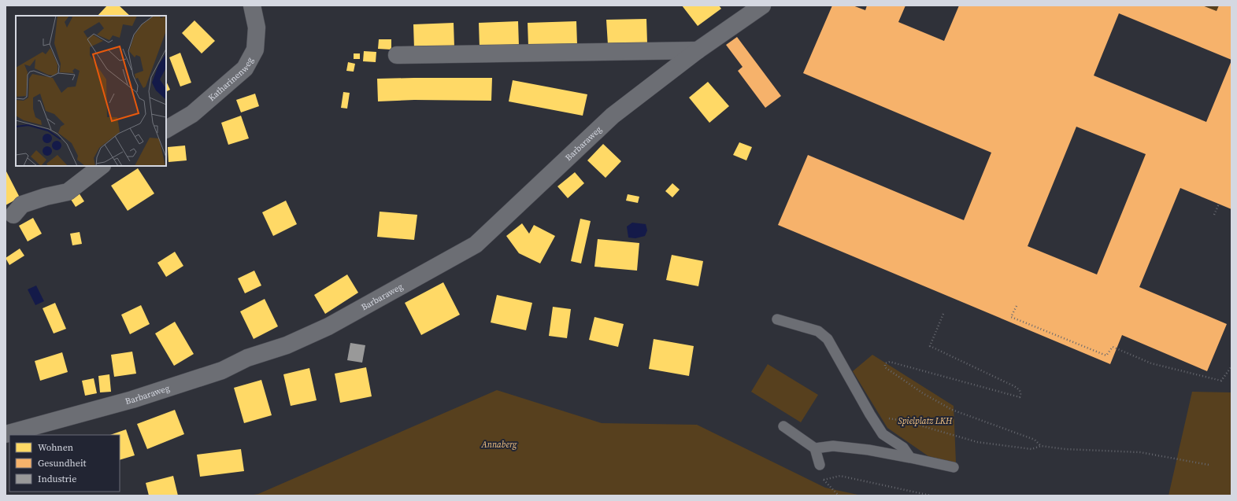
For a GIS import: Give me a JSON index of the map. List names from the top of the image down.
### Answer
{
  "streets": {
    "street": ["Katharinenweg", "Barbaraweg"]
  },
  "parks": ["Spielplatz LKH", "Annaberg"],
  "legend": ["Wohnen", "Gesundheit", "Industrie"]
}
